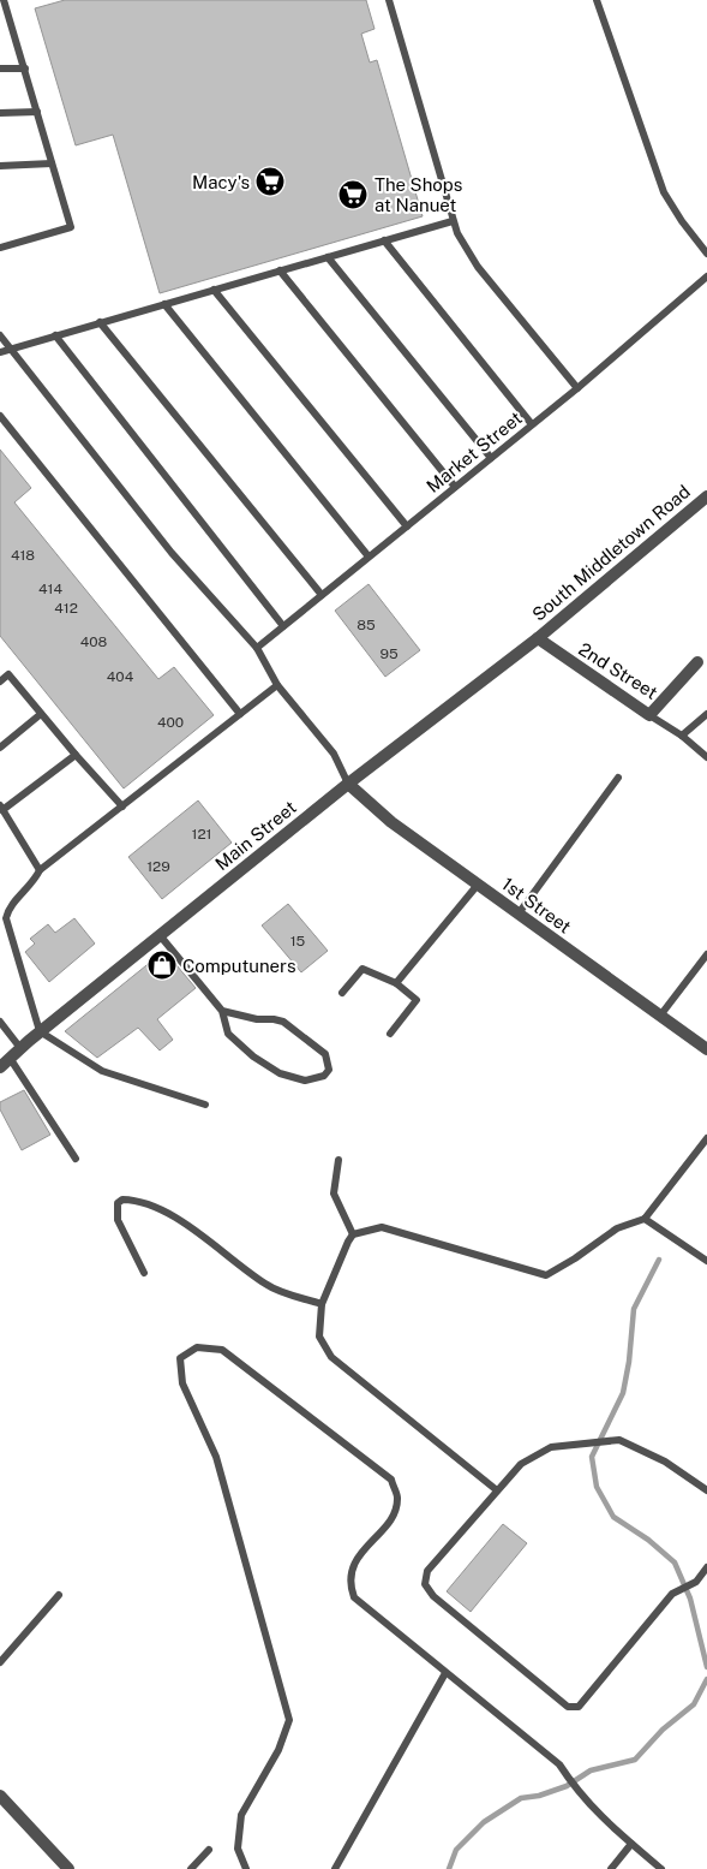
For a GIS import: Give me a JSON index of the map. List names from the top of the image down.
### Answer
{
  "streets": {
    "street": [
      "South Middletown Road",
      "2nd Street",
      "Main Street",
      "1st Street"
    ],
    "lane": ["Market Street"]
  },
  "crossings": [
    ["South Middletown Road", "2nd Street"],
    ["South Middletown Road", "Main Street"],
    ["2nd Street", "Main Street"],
    ["Main Street", "1st Street"]
  ],
  "places": {
    "supermarket": ["Macy's", "The Shops at Nanuet"],
    "shop": ["Computuners"]
  },
  "house_numbers": [
    "418",
    "414",
    "412",
    "85",
    "408",
    "95",
    "404",
    "400",
    "121",
    "129",
    "15"
  ]
}
